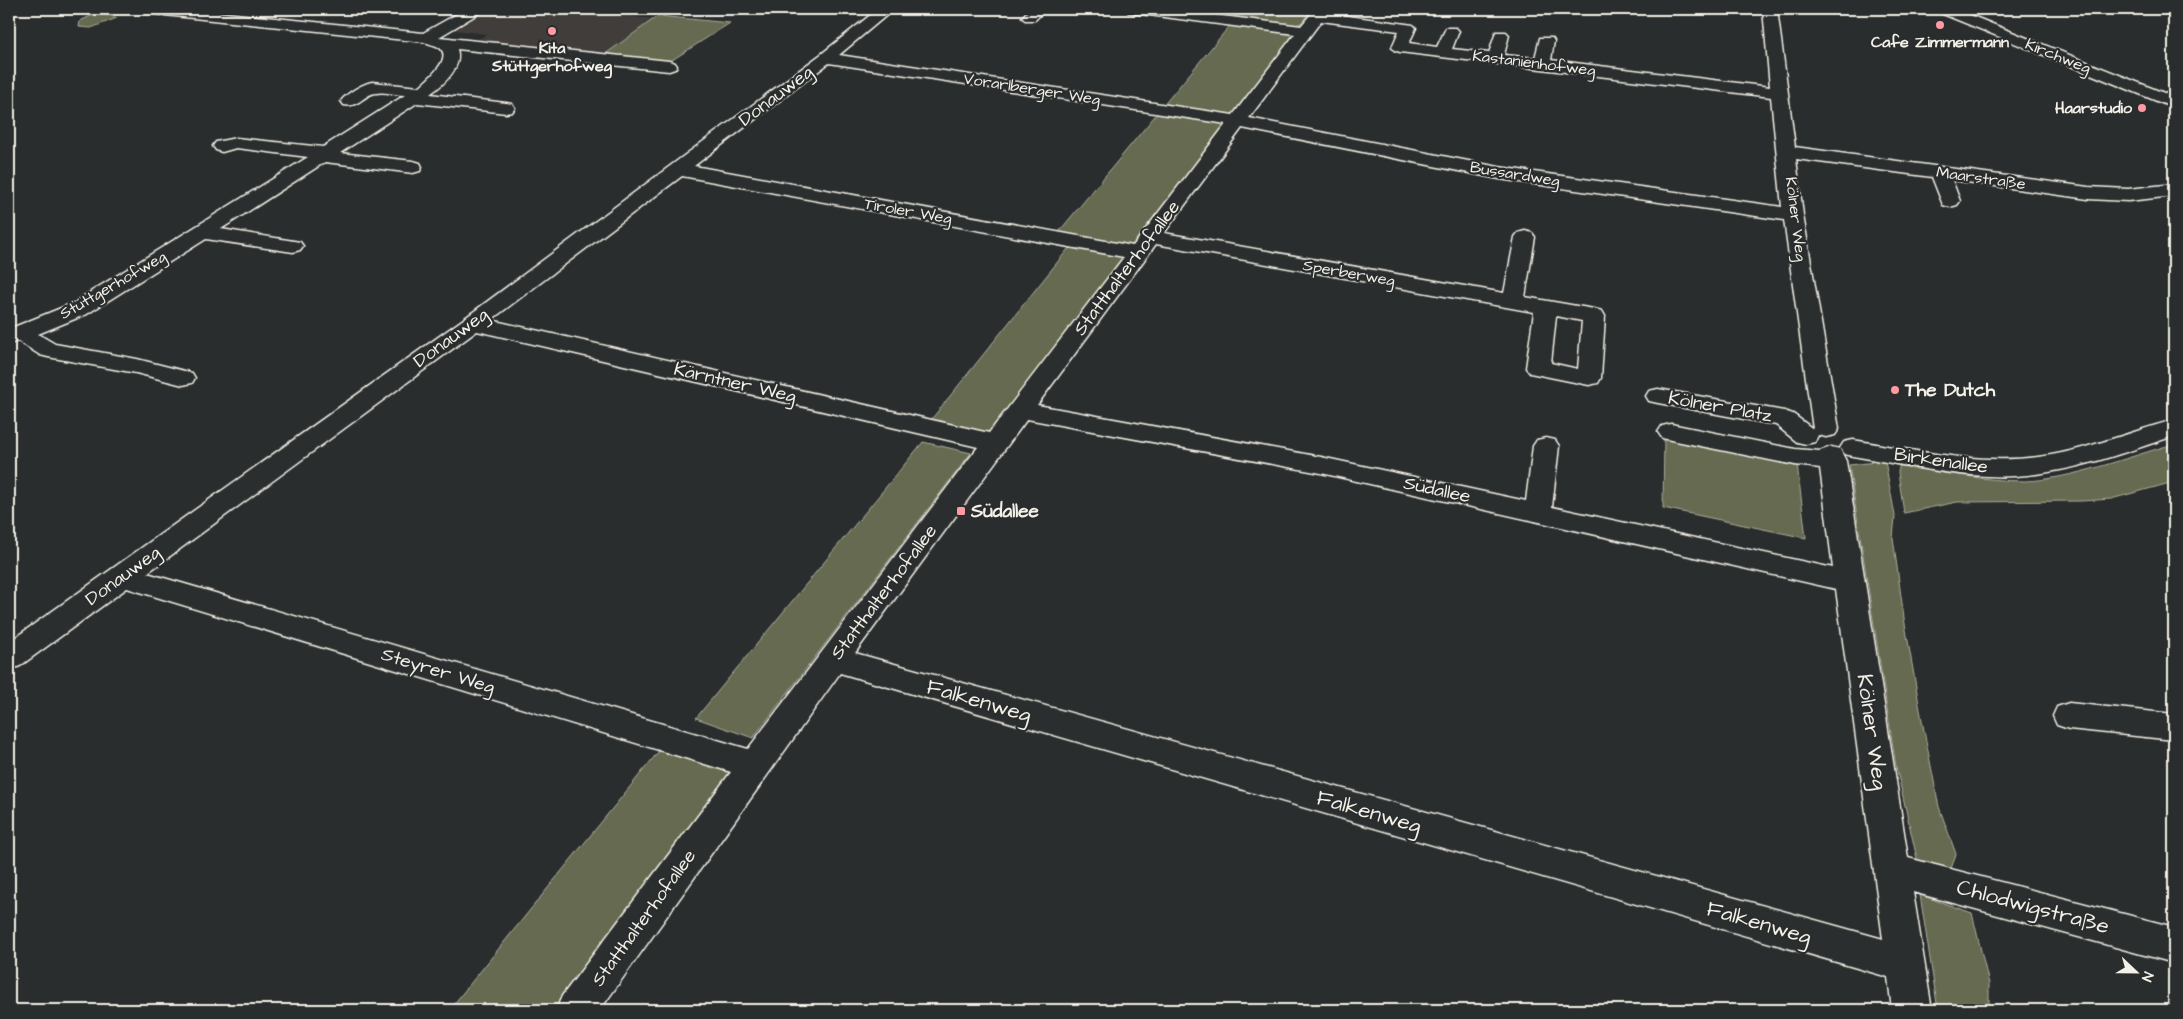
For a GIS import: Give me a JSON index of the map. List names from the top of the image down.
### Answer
{
  "streets": {
    "street": [
      "Kirchweg",
      "Kastanienhofweg",
      "Vorarlberger Weg",
      "Donauweg",
      "Bussardweg",
      "Maarstraße",
      "Tiroler Weg",
      "Kölner Weg",
      "Statthalterhofallee",
      "Sperberweg",
      "Stüttgerhofweg",
      "Kärntner Weg",
      "Kölner Platz",
      "Birkenallee",
      "Südallee",
      "Steyrer Weg",
      "Falkenweg",
      "Chlodwigstraße"
    ]
  },
  "crossings": [
    ["Kastanienhofweg", "Kölner Weg"],
    ["Kastanienhofweg", "Statthalterhofallee"],
    ["Vorarlberger Weg", "Donauweg"],
    ["Vorarlberger Weg", "Bussardweg"],
    ["Vorarlberger Weg", "Statthalterhofallee"],
    ["Donauweg", "Tiroler Weg"],
    ["Donauweg", "Kärntner Weg"],
    ["Donauweg", "Steyrer Weg"],
    ["Bussardweg", "Kölner Weg"],
    ["Bussardweg", "Statthalterhofallee"],
    ["Maarstraße", "Kölner Weg"],
    ["Tiroler Weg", "Statthalterhofallee"],
    ["Tiroler Weg", "Sperberweg"],
    ["Kölner Weg", "Kölner Platz"],
    ["Kölner Weg", "Birkenallee"],
    ["Kölner Weg", "Südallee"],
    ["Kölner Weg", "Falkenweg"],
    ["Kölner Weg", "Chlodwigstraße"],
    ["Statthalterhofallee", "Sperberweg"],
    ["Statthalterhofallee", "Kärntner Weg"],
    ["Statthalterhofallee", "Südallee"],
    ["Statthalterhofallee", "Steyrer Weg"],
    ["Statthalterhofallee", "Falkenweg"],
    ["Kölner Platz", "Birkenallee"]
  ],
  "places": {
    "other": [
      "Cafe Zimmermann",
      "Kita Stüttgerhofweg",
      "Haarstudio",
      "The Dutch"
    ],
    "transit": ["Südallee"]
  },
  "north": "right"
}
